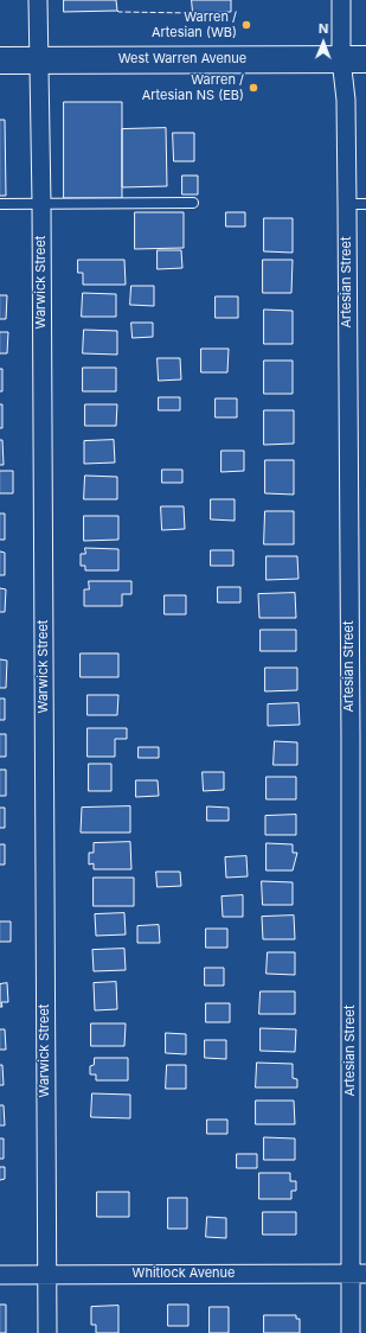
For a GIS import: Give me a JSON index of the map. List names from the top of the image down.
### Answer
{
  "streets": {
    "main road": ["West Warren Avenue"],
    "street": ["Warwick Street", "Artesian Street", "Whitlock Avenue"]
  },
  "crossings": [
    ["West Warren Avenue", "Warwick Street"],
    ["West Warren Avenue", "Artesian Street"],
    ["Warwick Street", "Whitlock Avenue"],
    ["Artesian Street", "Whitlock Avenue"]
  ],
  "places": ["Warren / Artesian (WB)", "Warren / Artesian NS (EB)"],
  "north": "top"
}
